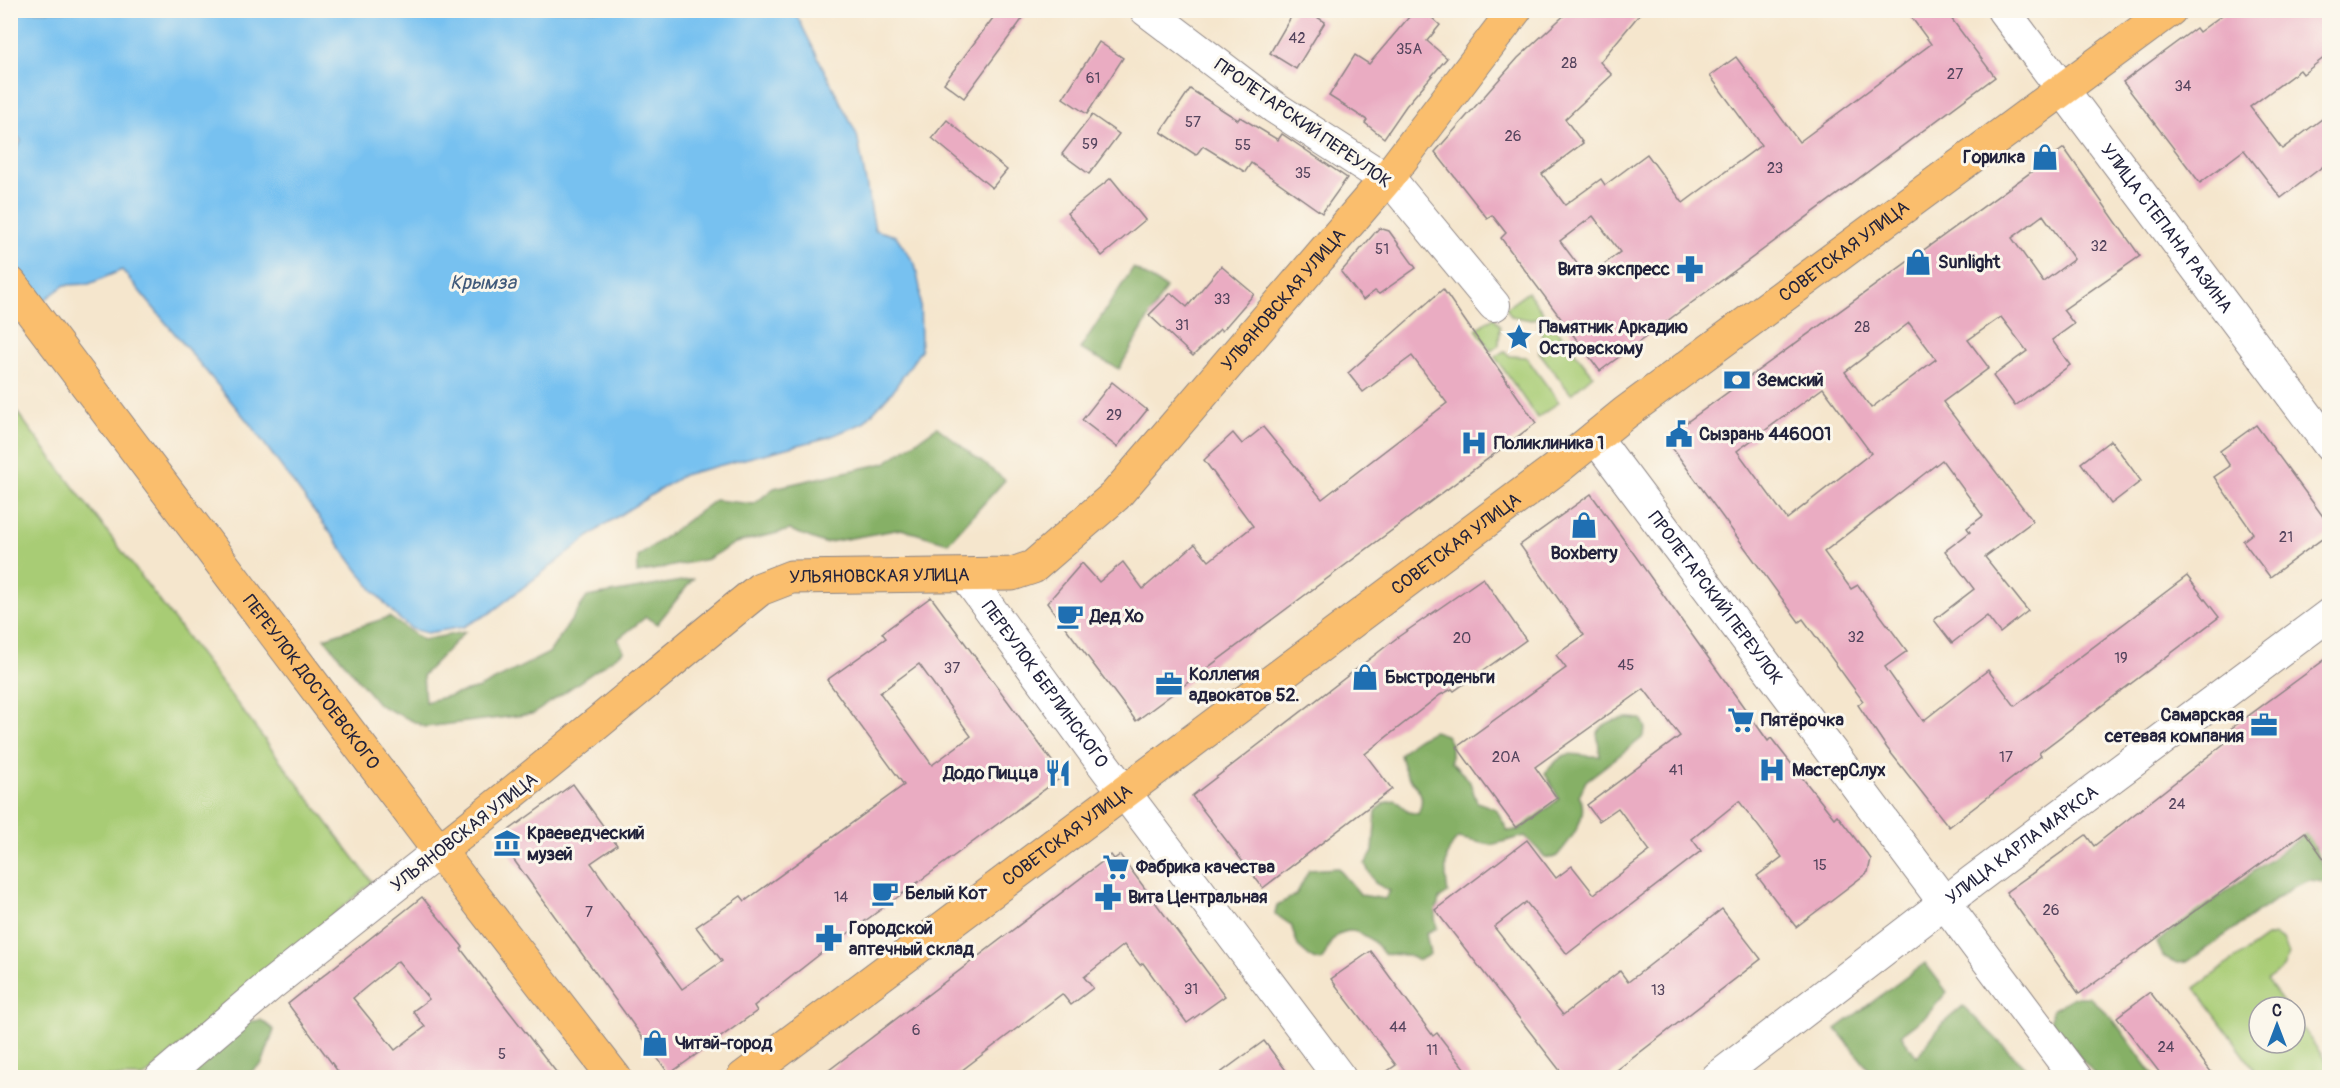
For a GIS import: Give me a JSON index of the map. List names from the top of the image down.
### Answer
{
  "streets": {
    "main road": ["СОВЕТСКАЯ УЛИЦА", "УЛЬЯНОВСКАЯ УЛИЦА", "ПЕРЕУЛОК ДОСТОЕВСКОГО"],
    "street": [
      "ПРОЛЕТАРСКИЙ ПЕРЕУЛОК",
      "УЛИЦА СТЕПАНА РАЗИНА",
      "ПЕРЕУЛОК БЕРЛИНСКОГО",
      "УЛИЦА КАРЛА МАРКСА"
    ]
  },
  "crossings": [
    ["ПРОЛЕТАРСКИЙ ПЕРЕУЛОК", "СОВЕТСКАЯ УЛИЦА"],
    ["ПРОЛЕТАРСКИЙ ПЕРЕУЛОК", "УЛЬЯНОВСКАЯ УЛИЦА"],
    ["ПРОЛЕТАРСКИЙ ПЕРЕУЛОК", "УЛИЦА КАРЛА МАРКСА"],
    ["УЛИЦА СТЕПАНА РАЗИНА", "СОВЕТСКАЯ УЛИЦА"],
    ["СОВЕТСКАЯ УЛИЦА", "ПЕРЕУЛОК БЕРЛИНСКОГО"],
    ["УЛЬЯНОВСКАЯ УЛИЦА", "ПЕРЕУЛОК ДОСТОЕВСКОГО"],
    ["УЛЬЯНОВСКАЯ УЛИЦА", "ПЕРЕУЛОК БЕРЛИНСКОГО"]
  ],
  "water": ["Крымза"],
  "places": {
    "shop": [
      "Горилка",
      "Sunlight",
      "Boxberry",
      "Быстроденьги",
      "Читай-город"
    ],
    "pharmacy": ["Вита экспресс", "Вита Центральная", "Городской аптечный склад"],
    "place": ["Памятник Аркадию Островскому"],
    "bank": ["Земский"],
    "public building": ["Сызрань 446001"],
    "hospital": ["Поликлиника 1", "МастерСлух"],
    "cafe": ["Дед Хо", "Белый Кот"],
    "office": ["Коллегия адвокатов 52.", "Самарская сетевая компания"],
    "supermarket": ["Пятёрочка", "Фабрика качества"],
    "restaurant": ["Додо Пицца"],
    "museum": ["Краеведческий музей"]
  },
  "house_numbers": [
    "42",
    "35А",
    "28",
    "27",
    "61",
    "34",
    "57",
    "26",
    "59",
    "55",
    "23",
    "35",
    "32",
    "51",
    "33",
    "31",
    "28",
    "29",
    "21",
    "32",
    "20",
    "19",
    "45",
    "37",
    "20А",
    "17",
    "41",
    "24",
    "15",
    "14",
    "26",
    "7",
    "31",
    "13",
    "44",
    "6",
    "24",
    "11",
    "5"
  ],
  "north": "top"
}
